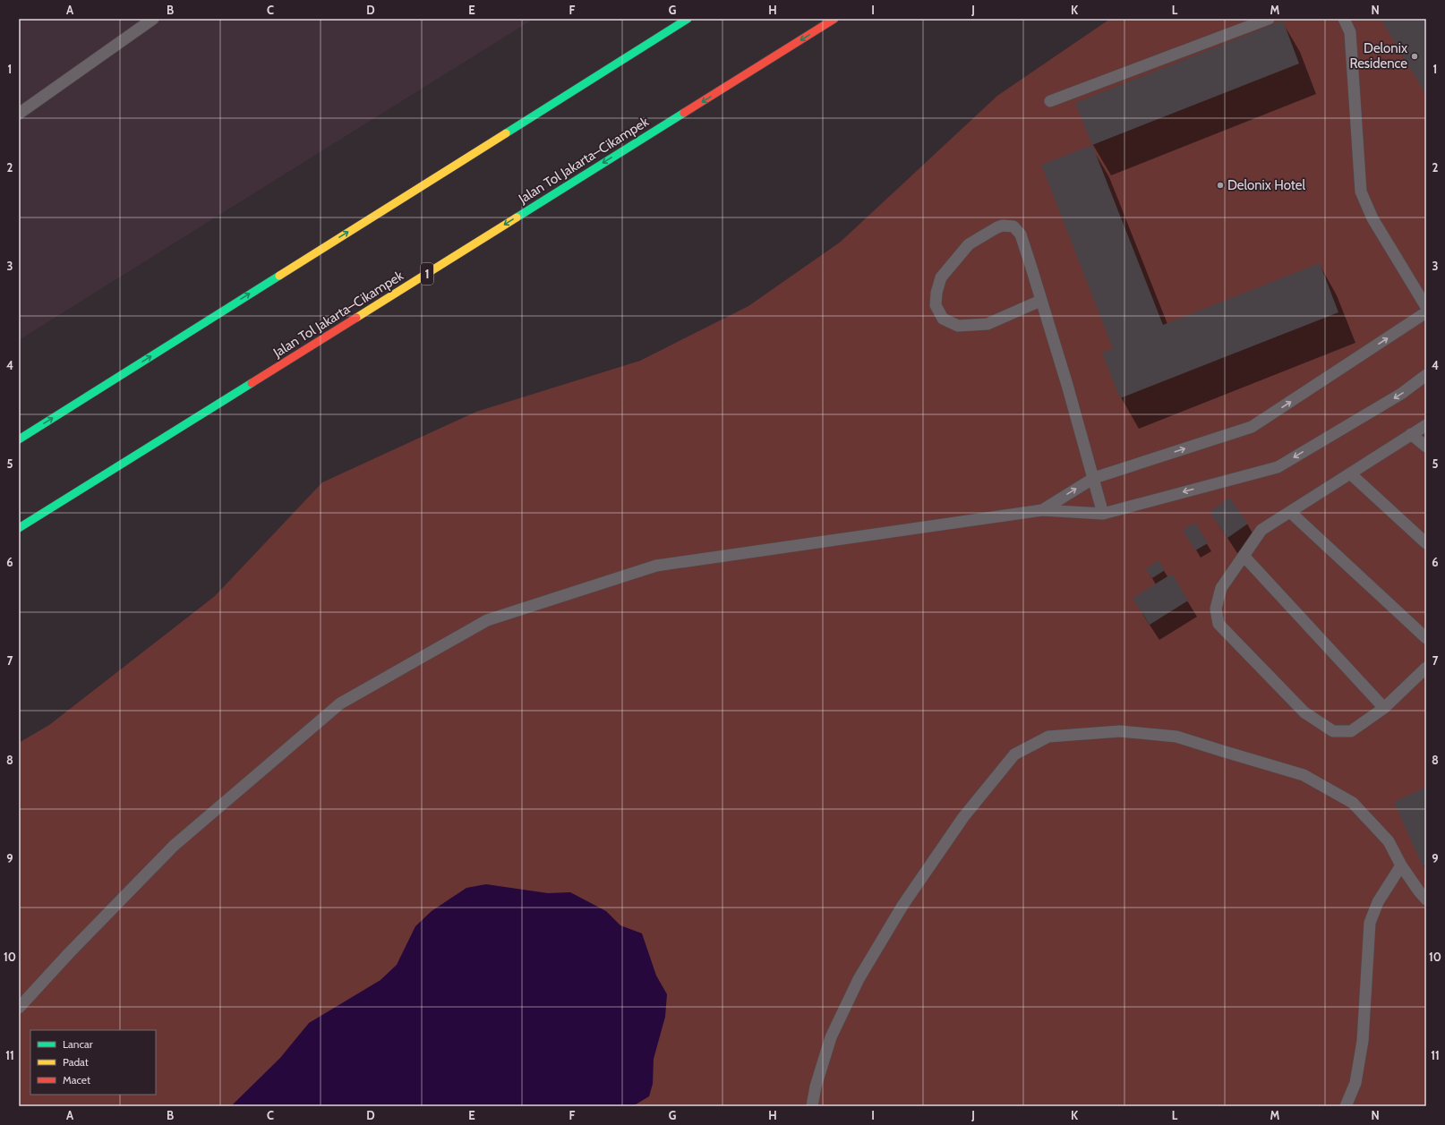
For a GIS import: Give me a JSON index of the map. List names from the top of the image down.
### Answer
{
  "streets": {
    "highway": ["Jalan Tol Jakarta–Cikampek", "1"]
  },
  "one_way": ["Jalan Tol Jakarta–Cikampek"],
  "places": ["Delonix Residence", "Delonix Hotel"],
  "legend": ["Lancar", "Padat", "Macet"],
  "grid": {
    "columns": [
      "A",
      "B",
      "C",
      "D",
      "E",
      "F",
      "G",
      "H",
      "I",
      "J",
      "K",
      "L",
      "M",
      "N"
    ],
    "rows": [
      "1",
      "2",
      "3",
      "4",
      "5",
      "6",
      "7",
      "8",
      "9",
      "10",
      "11"
    ]
  }
}
